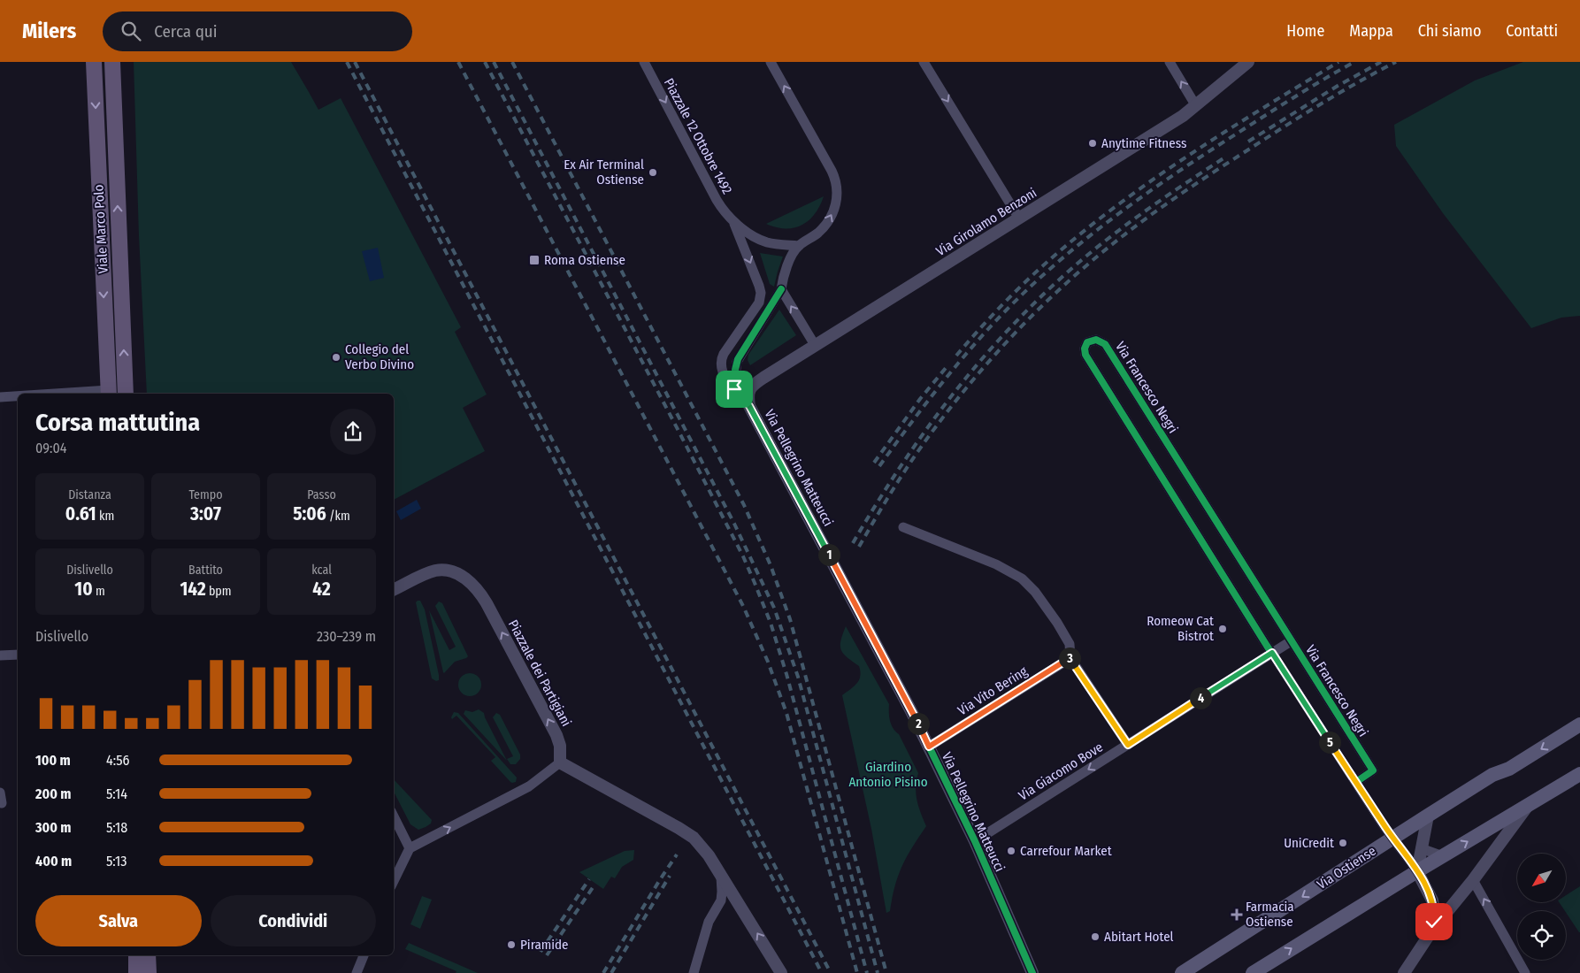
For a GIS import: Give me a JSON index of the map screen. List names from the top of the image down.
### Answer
{
  "streets": {
    "main road": ["Viale Marco Polo", "Via Ostiense"],
    "street": [
      "Piazzale 12 Ottobre 1492",
      "Via Girolamo Benzoni",
      "Via Francesco Negri",
      "Via Pellegrino Matteucci",
      "Piazzale dei Partigiani",
      "Via Vito Bering",
      "Via Giacomo Bove"
    ]
  },
  "crossings": [
    ["Piazzale 12 Ottobre 1492", "Via Girolamo Benzoni"],
    ["Piazzale 12 Ottobre 1492", "Via Pellegrino Matteucci"],
    ["Via Girolamo Benzoni", "Via Pellegrino Matteucci"],
    ["Via Francesco Negri", "Via Giacomo Bove"],
    ["Via Francesco Negri", "Via Ostiense"],
    ["Via Pellegrino Matteucci", "Via Vito Bering"],
    ["Via Pellegrino Matteucci", "Via Giacomo Bove"]
  ],
  "one_way": ["Piazzale 12 Ottobre 1492", "Piazzale dei Partigiani", "Via Giacomo Bove"],
  "parks": ["Giardino Antonio Pisino"],
  "places": {
    "other": [
      "Anytime Fitness",
      "Ex Air Terminal Ostiense",
      "Collegio del Verbo Divino",
      "Romeow Cat Bistrot",
      "UniCredit",
      "Carrefour Market",
      "Abitart Hotel",
      "Piramide"
    ],
    "transit": ["Roma Ostiense"],
    "health": ["Farmacia Ostiense"]
  },
  "north": "bottom left",
  "page": {
    "header": "Milers",
    "search": "Cerca qui",
    "nav": [
      "Home",
      "Mappa",
      "Chi siamo",
      "Contatti"
    ],
    "heading": ["Corsa mattutina", "09:04"],
    "stats": [
      ["Distanza", "0.61 km"],
      ["Tempo", "3:07"],
      ["Passo", "5:06 /km"],
      ["Dislivello", "10 m"],
      ["Battito", "142 bpm"],
      ["kcal", "42"]
    ],
    "pins": [
      "1",
      "3",
      "4",
      "2",
      "5"
    ],
    "chart": ["Dislivello", "230–239 m"],
    "list": [
      {
        "name": "100 m",
        "note": "4:56"
      },
      {
        "name": "200 m",
        "note": "5:14"
      },
      {
        "name": "300 m",
        "note": "5:18"
      },
      {
        "name": "400 m",
        "note": "5:13"
      }
    ],
    "buttons": ["Salva", "Condividi"]
  }
}
